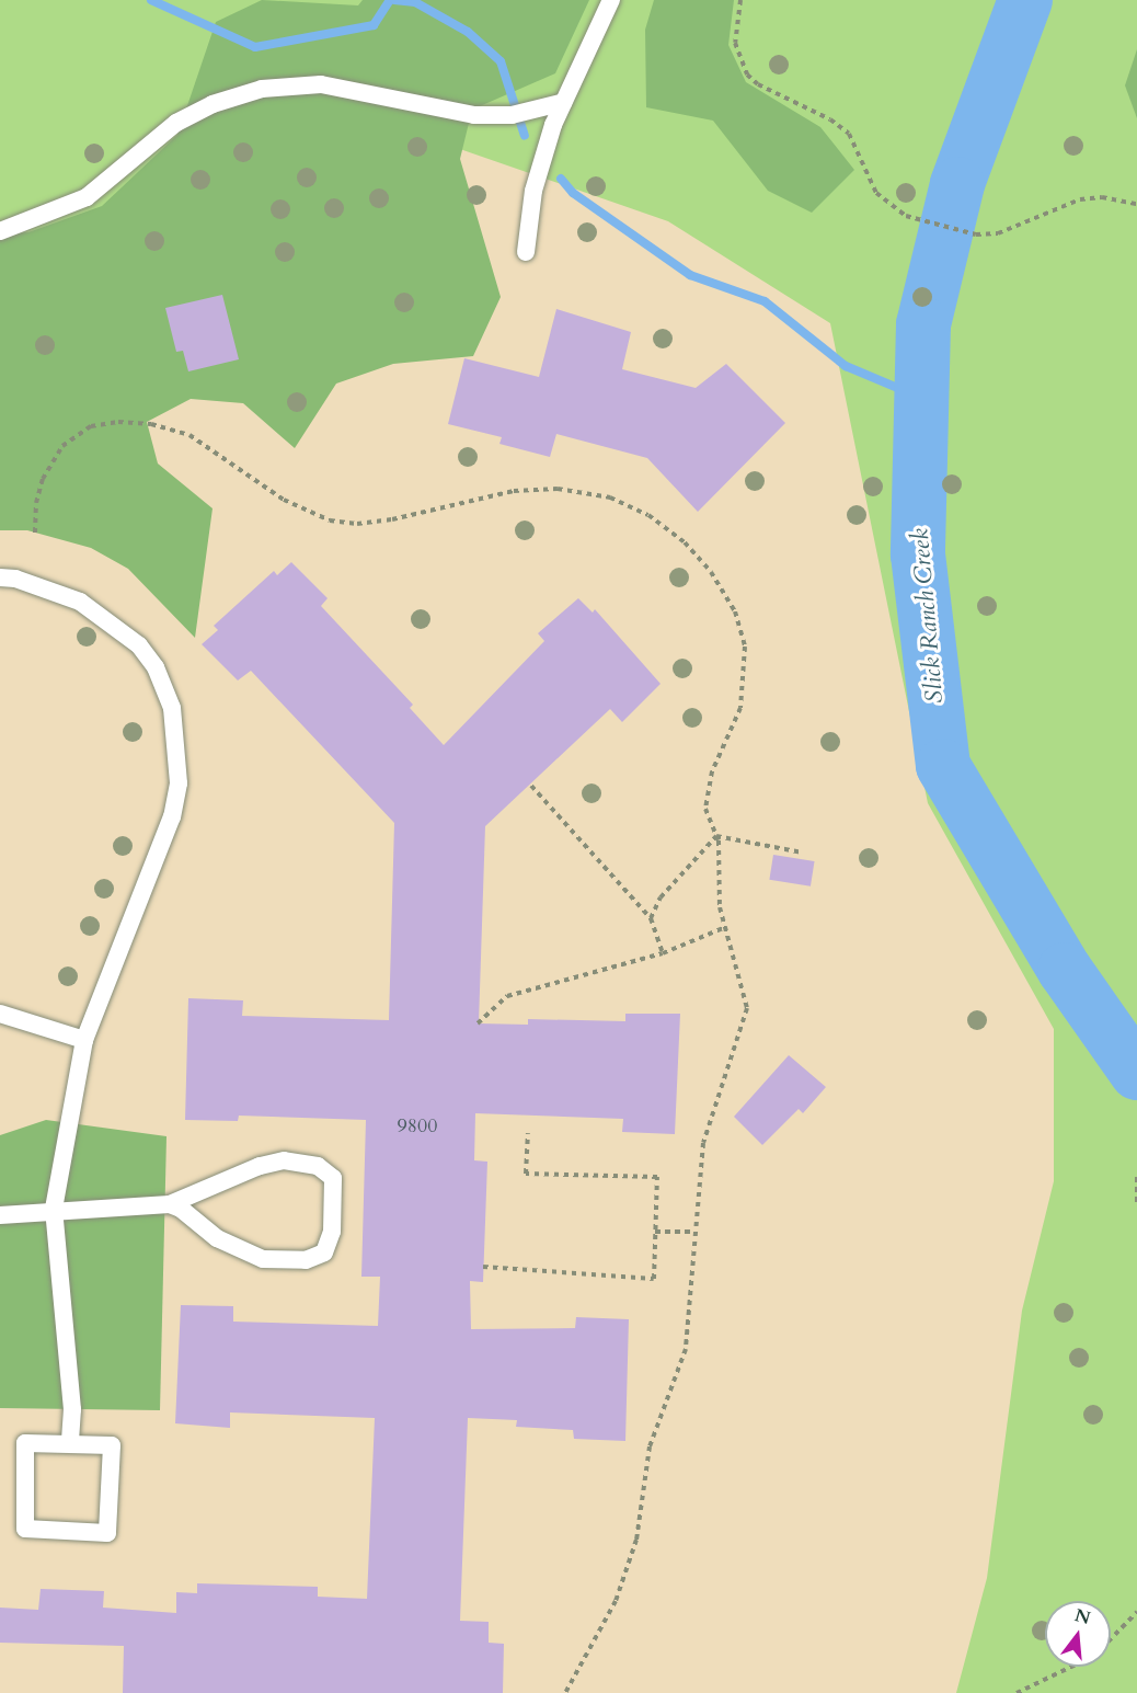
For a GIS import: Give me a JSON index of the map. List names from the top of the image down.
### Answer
{
  "water": ["Slick Ranch Creek"],
  "house_numbers": ["9800"],
  "north": "top"
}
